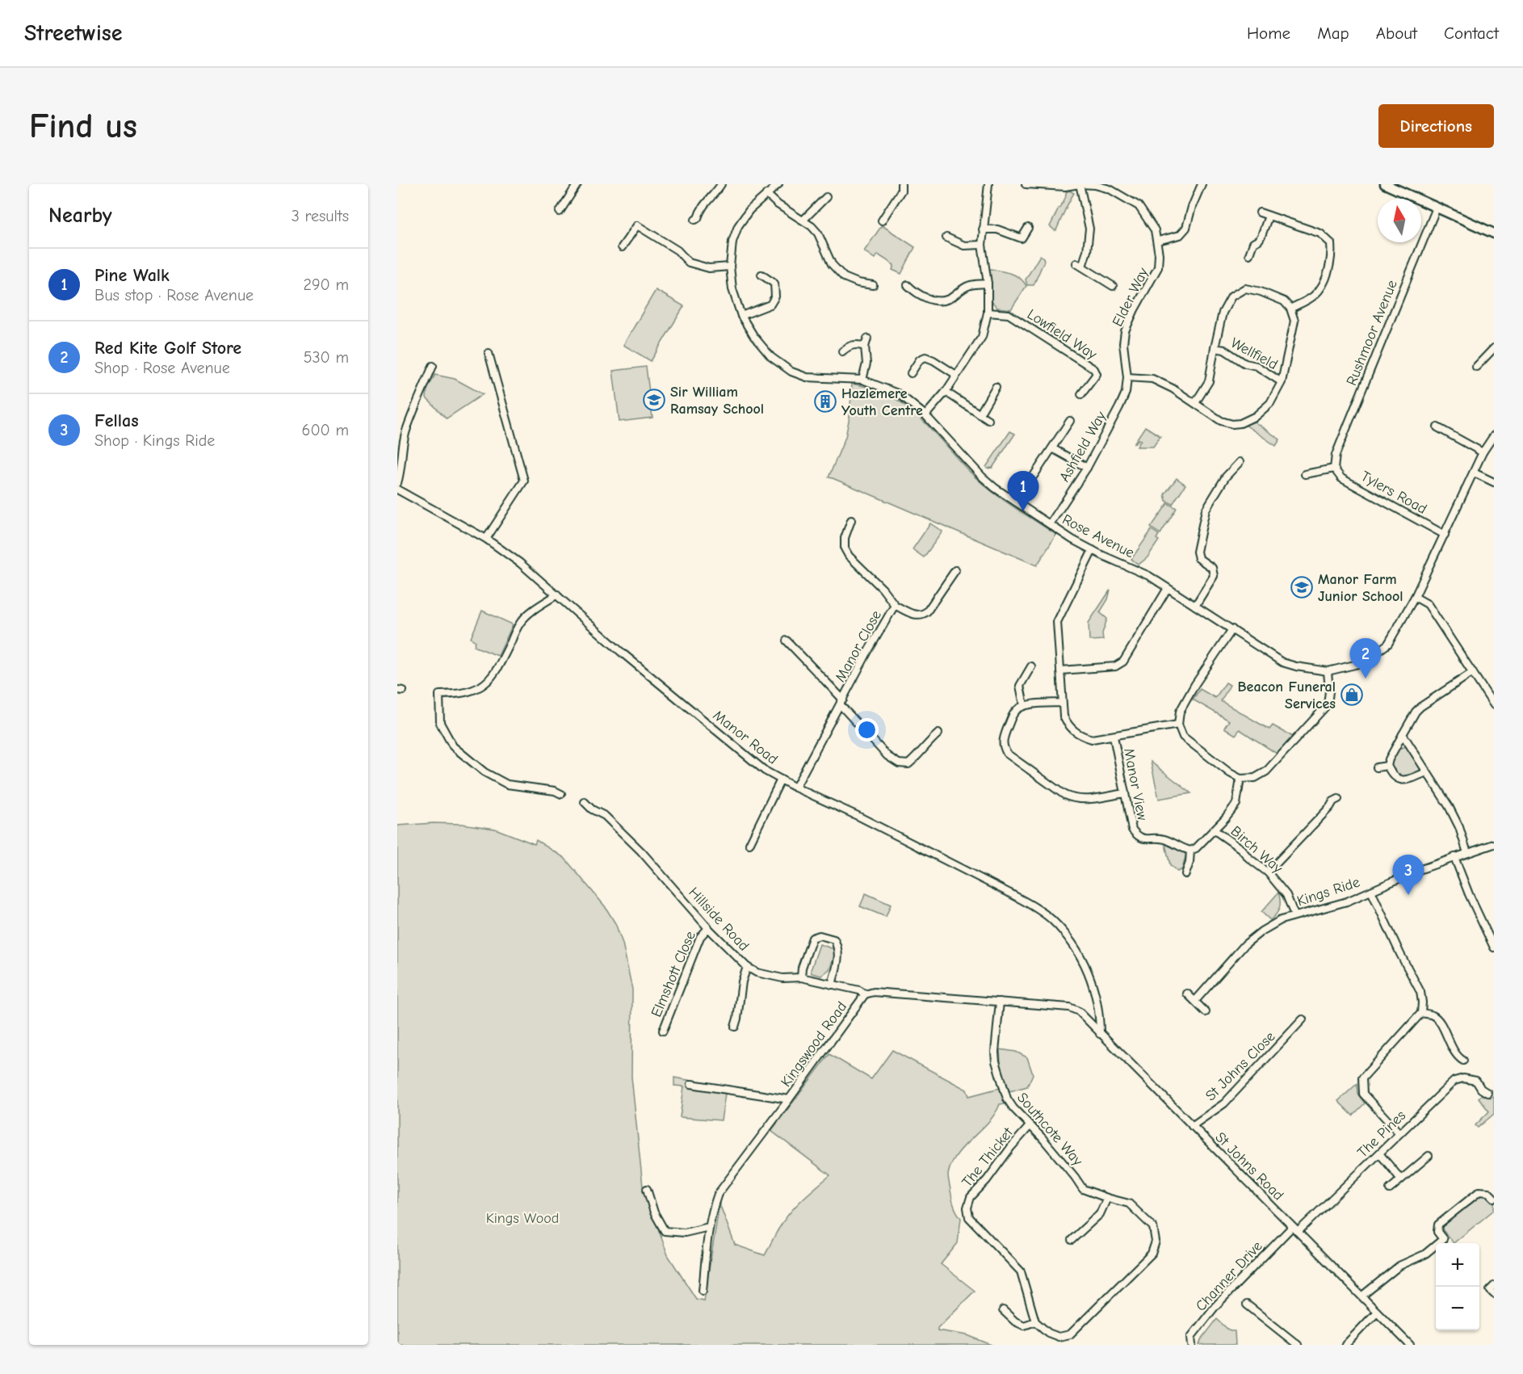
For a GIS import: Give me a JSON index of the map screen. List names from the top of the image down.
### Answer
{
  "streets": {
    "street": [
      "Elder Way",
      "Rushmoor Avenue",
      "Lowfield Way",
      "Wellfield",
      "Ashfield Way",
      "Tylers Road",
      "Rose Avenue",
      "Manor Close",
      "Manor Road",
      "Manor View",
      "Birch Way",
      "Kings Ride",
      "Hillside Road",
      "Elmshott Close",
      "Kingswood Road",
      "St Johns Close",
      "Southcote Way",
      "The Pines",
      "The Thicket",
      "St Johns Road",
      "Channer Drive"
    ]
  },
  "crossings": [
    ["Elder Way", "Wellfield"],
    ["Elder Way", "Ashfield Way"],
    ["Rushmoor Avenue", "Tylers Road"],
    ["Wellfield", "Ashfield Way"],
    ["Ashfield Way", "Rose Avenue"],
    ["Tylers Road", "Rose Avenue"],
    ["Manor Close", "Manor Road"],
    ["Manor Road", "St Johns Road"],
    ["Birch Way", "Kings Ride"],
    ["Hillside Road", "Elmshott Close"],
    ["Hillside Road", "Kingswood Road"],
    ["Kingswood Road", "Southcote Way"],
    ["Kingswood Road", "St Johns Road"],
    ["St Johns Close", "St Johns Road"],
    ["Southcote Way", "The Thicket"],
    ["The Pines", "St Johns Road"],
    ["The Pines", "Channer Drive"],
    ["St Johns Road", "Channer Drive"]
  ],
  "parks": ["Kings Wood"],
  "places": {
    "school or university": ["Sir William Ramsay School", "Manor Farm Junior School"],
    "building": ["Hazlemere Youth Centre"],
    "shop": ["Beacon Funeral Services"]
  },
  "north": "top",
  "page": {
    "header": "Streetwise",
    "nav": [
      "Home",
      "Map",
      "About",
      "Contact"
    ],
    "buttons": "Directions",
    "title": "Find us",
    "heading": ["Nearby", "3 results"],
    "list": [
      {
        "mark": "1",
        "name": "Pine Walk",
        "note": "Bus stop · Rose Avenue",
        "value": "290 m"
      },
      {
        "mark": "2",
        "name": "Red Kite Golf Store",
        "note": "Shop · Rose Avenue",
        "value": "530 m"
      },
      {
        "mark": "3",
        "name": "Fellas",
        "note": "Shop · Kings Ride",
        "value": "600 m"
      }
    ],
    "pins": ["1", "2", "3"],
    "map_buttons": ["+", "−"]
  }
}
